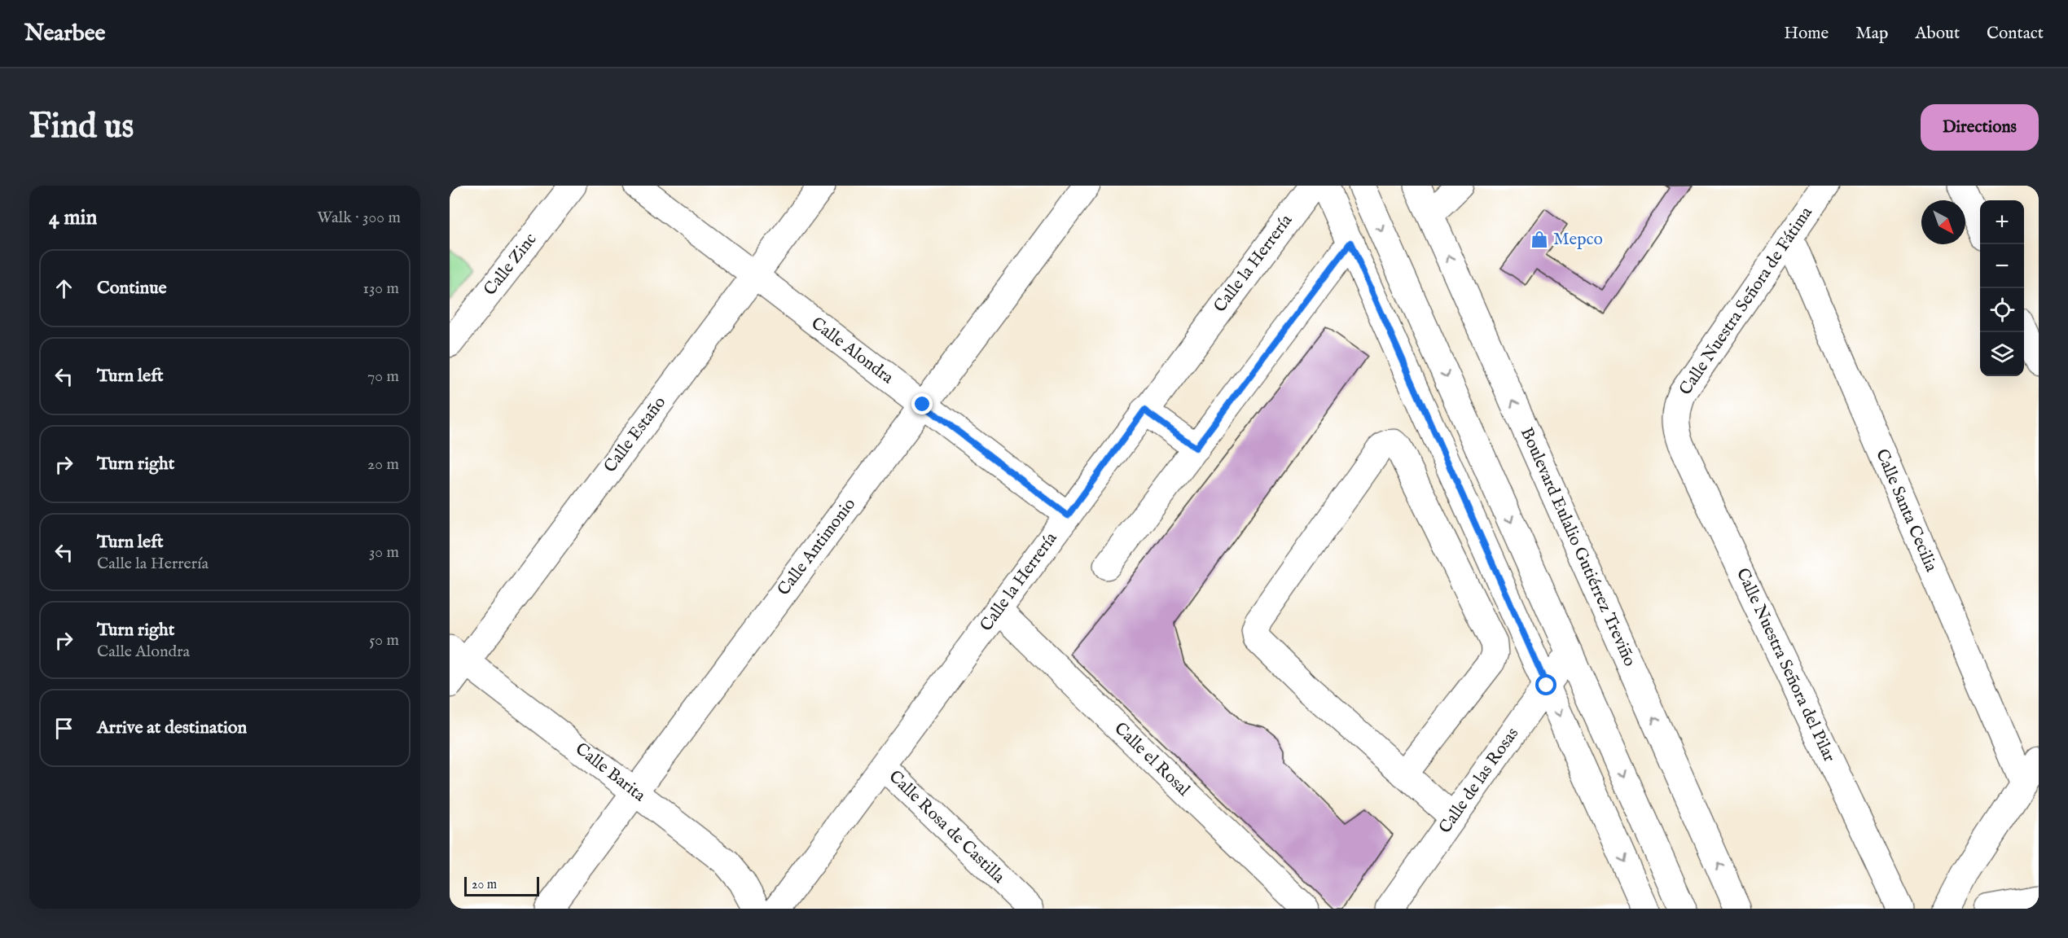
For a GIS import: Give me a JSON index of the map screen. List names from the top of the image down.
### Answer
{
  "streets": {
    "street": [
      "Calle la Herrería",
      "Calle Zinc",
      "Calle Nuestra Señora de Fátima",
      "Calle Alondra",
      "Calle Estaño",
      "Calle Santa Cecilia",
      "Calle Antimonio",
      "Boulevard Eulalio Gutiérrez Treviño",
      "Calle Nuestra Señora del Pilar",
      "Calle el Rosal",
      "Calle Barita",
      "Calle de las Rosas",
      "Calle Rosa de Castilla"
    ]
  },
  "crossings": [
    ["Calle la Herrería", "Calle Alondra"],
    ["Calle la Herrería", "Calle el Rosal"],
    ["Calle la Herrería", "Calle Rosa de Castilla"],
    ["Calle Nuestra Señora de Fátima", "Calle Santa Cecilia"],
    ["Calle Nuestra Señora de Fátima", "Calle Nuestra Señora del Pilar"],
    ["Calle Alondra", "Calle Estaño"],
    ["Calle Alondra", "Calle Antimonio"],
    ["Calle Estaño", "Calle Barita"],
    ["Calle Antimonio", "Calle Barita"]
  ],
  "places": {
    "shop": ["Mepco"]
  },
  "scale_bar": "20 m",
  "north": "bottom right",
  "page": {
    "header": "Nearbee",
    "nav": [
      "Home",
      "Map",
      "About",
      "Contact"
    ],
    "buttons": "Directions",
    "title": "Find us",
    "heading": ["4 min", "Walk · 300 m"],
    "map_buttons": ["+", "−"],
    "list": [
      ["Continue", "130 m"],
      ["Turn left", "70 m"],
      ["Turn right", "20 m"],
      ["Turn left", "Calle la Herrería", "30 m"],
      ["Turn right", "Calle Alondra", "50 m"],
      "Arrive at destination"
    ],
    "scale": "20 m"
  }
}
